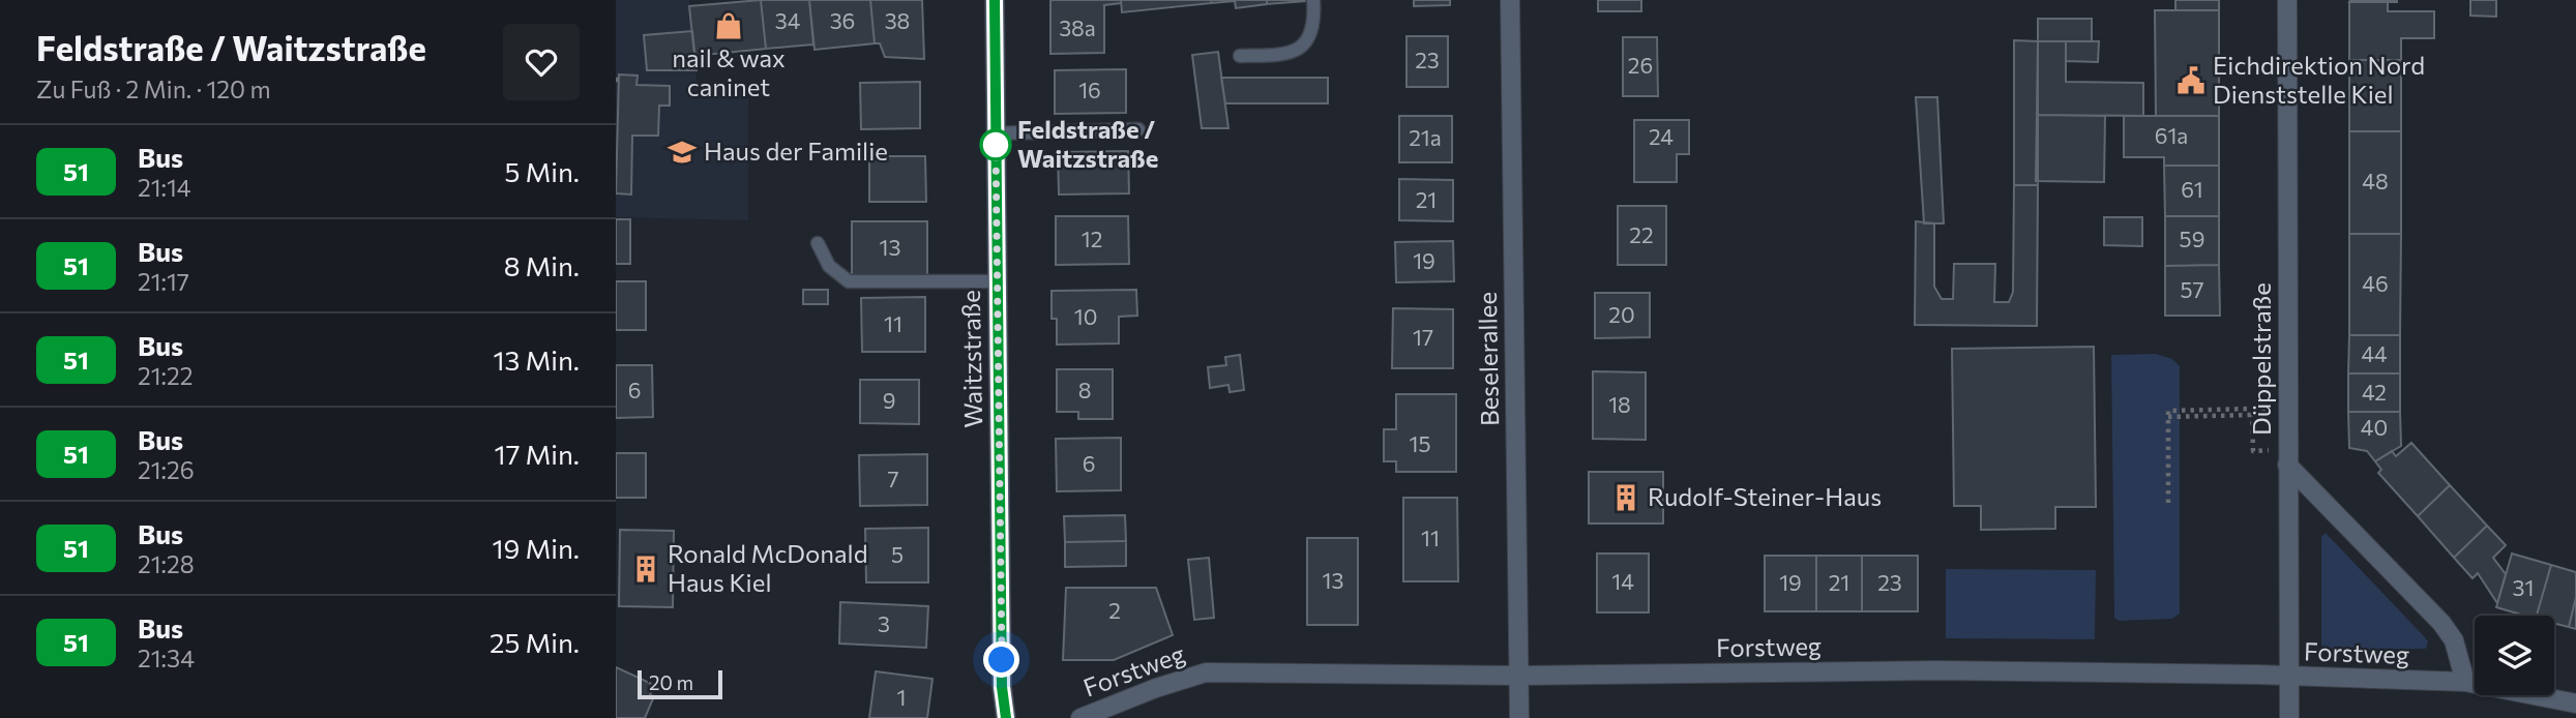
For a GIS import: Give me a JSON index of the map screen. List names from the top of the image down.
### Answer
{
  "streets": {
    "street": [
      "Waitzstraße",
      "Beselerallee",
      "Düppelstraße",
      "Forstweg"
    ]
  },
  "crossings": [
    ["Beselerallee", "Forstweg"],
    ["Düppelstraße", "Forstweg"]
  ],
  "places": {
    "shop": ["nail & wax caninet"],
    "public building": ["Eichdirektion Nord Dienststelle Kiel"],
    "other": ["Feldstraße / Waitzstraße"],
    "school or university": ["Haus der Familie"],
    "building": ["Rudolf-Steiner-Haus", "Ronald McDonald Haus Kiel"]
  },
  "lines": ["bus line 51"],
  "house_numbers": [
    "34",
    "36",
    "38",
    "38a",
    "23",
    "26",
    "16",
    "61a",
    "24",
    "21a",
    "48",
    "61",
    "21",
    "22",
    "12",
    "59",
    "13",
    "19",
    "46",
    "57",
    "20",
    "10",
    "11",
    "17",
    "44",
    "6",
    "8",
    "42",
    "9",
    "18",
    "40",
    "15",
    "6",
    "7",
    "11",
    "5",
    "13",
    "14",
    "19",
    "21",
    "23",
    "31",
    "2",
    "3",
    "1"
  ],
  "scale_bar": "20 m",
  "page": {
    "heading": ["Feldstraße / Waitzstraße", "Zu Fuß · 2 Min. · 120 m"],
    "list": [
      {
        "mark": "51",
        "name": "Bus",
        "note": "21:14",
        "value": "5 Min."
      },
      {
        "mark": "51",
        "name": "Bus",
        "note": "21:17",
        "value": "8 Min."
      },
      {
        "mark": "51",
        "name": "Bus",
        "note": "21:22",
        "value": "13 Min."
      },
      {
        "mark": "51",
        "name": "Bus",
        "note": "21:26",
        "value": "17 Min."
      },
      {
        "mark": "51",
        "name": "Bus",
        "note": "21:28",
        "value": "19 Min."
      },
      {
        "mark": "51",
        "name": "Bus",
        "note": "21:34",
        "value": "25 Min."
      }
    ],
    "scale": "20 m"
  }
}
